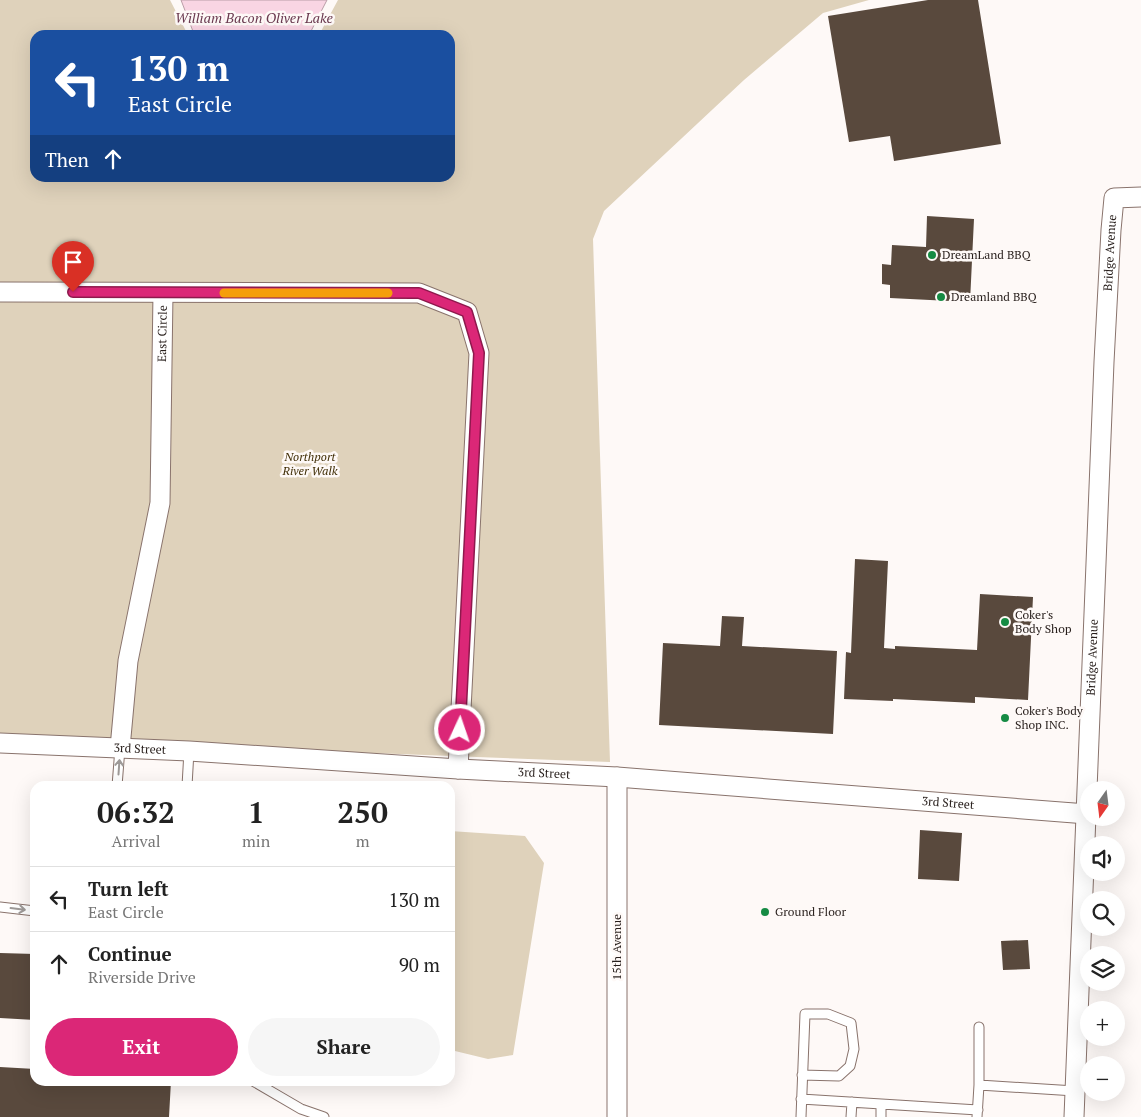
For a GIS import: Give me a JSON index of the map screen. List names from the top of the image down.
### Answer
{
  "streets": {
    "street": [
      "Bridge Avenue",
      "East Circle",
      "3rd Street",
      "15th Avenue"
    ]
  },
  "crossings": [
    ["East Circle", "3rd Street"],
    ["3rd Street", "15th Avenue"]
  ],
  "water": ["William Bacon Oliver Lake"],
  "parks": ["Northport River Walk"],
  "places": [
    "DreamLand BBQ",
    "Dreamland BBQ",
    "Coker's Body Shop",
    "Coker's Body Shop INC.",
    "Ground Floor"
  ],
  "north": "bottom",
  "page": {
    "turn": ["130 m", "East Circle"],
    "then": "Then",
    "map_buttons": ["+", "−"],
    "eta": [
      "06:32",
      "Arrival",
      "1",
      "min",
      "250",
      "m"
    ],
    "list": [
      {
        "name": "Turn left",
        "note": "East Circle",
        "value": "130 m"
      },
      {
        "name": "Continue",
        "note": "Riverside Drive",
        "value": "90 m"
      }
    ],
    "buttons": ["Exit", "Share"]
  }
}
